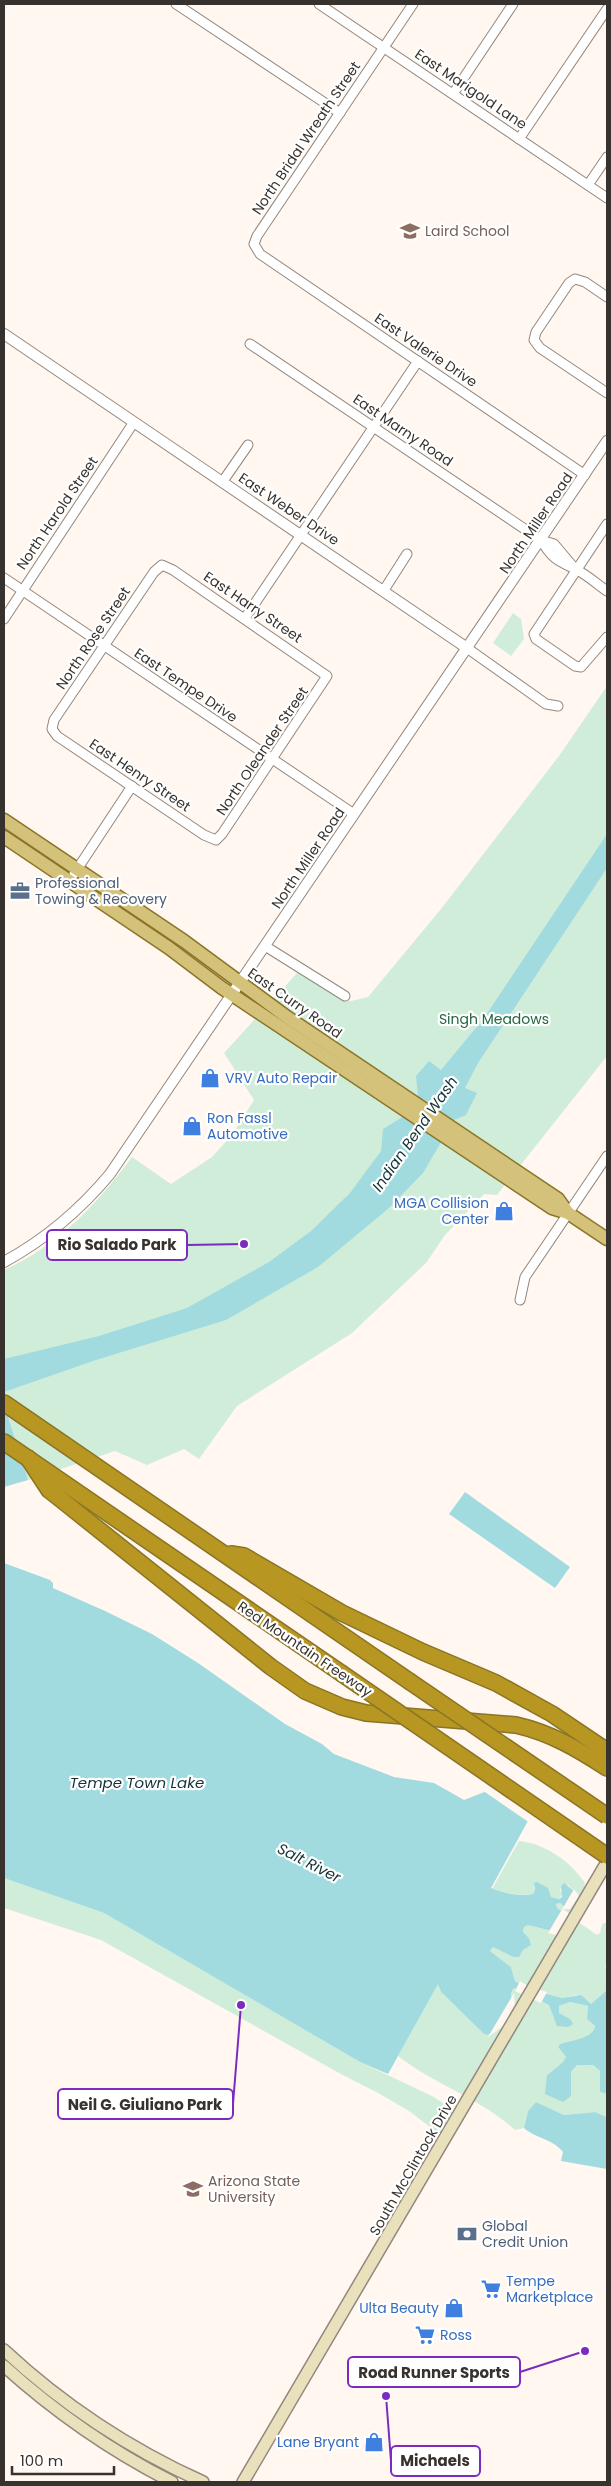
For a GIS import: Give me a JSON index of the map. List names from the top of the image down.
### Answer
{
  "streets": {
    "highway": ["Red Mountain Freeway"],
    "main road": ["East Curry Road", "South McClintock Drive"],
    "street": [
      "East Marigold Lane",
      "North Bridal Wreath Street",
      "East Valerie Drive",
      "East Marny Road",
      "East Weber Drive",
      "North Harold Street",
      "North Miller Road",
      "East Harry Street",
      "North Rose Street",
      "East Tempe Drive",
      "North Oleander Street",
      "East Henry Street"
    ]
  },
  "crossings": [
    ["East Marigold Lane", "North Bridal Wreath Street"],
    ["North Bridal Wreath Street", "East Valerie Drive"],
    ["East Valerie Drive", "North Miller Road"],
    ["East Marny Road", "North Miller Road"],
    ["East Weber Drive", "North Harold Street"],
    ["East Weber Drive", "North Miller Road"],
    ["North Harold Street", "East Tempe Drive"],
    ["North Miller Road", "East Tempe Drive"],
    ["North Miller Road", "East Curry Road"],
    ["East Harry Street", "North Rose Street"],
    ["East Harry Street", "North Oleander Street"],
    ["North Rose Street", "East Tempe Drive"],
    ["North Rose Street", "East Henry Street"],
    ["East Tempe Drive", "North Oleander Street"],
    ["North Oleander Street", "East Henry Street"]
  ],
  "water": ["Indian Bend Wash", "Tempe Town Lake", "Salt River"],
  "parks": ["Singh Meadows"],
  "places": {
    "school or university": ["Laird School", "Arizona State University"],
    "office": ["Professional Towing & Recovery"],
    "shop": [
      "VRV Auto Repair",
      "Ron Fassl Automotive",
      "MGA Collision Center",
      "Ulta Beauty",
      "Lane Bryant"
    ],
    "other": [
      "Rio Salado Park",
      "Neil G. Giuliano Park",
      "Road Runner Sports",
      "Michaels"
    ],
    "bank": ["Global Credit Union"],
    "supermarket": ["Tempe Marketplace", "Ross"]
  },
  "scale_bar": "100 m"
}
